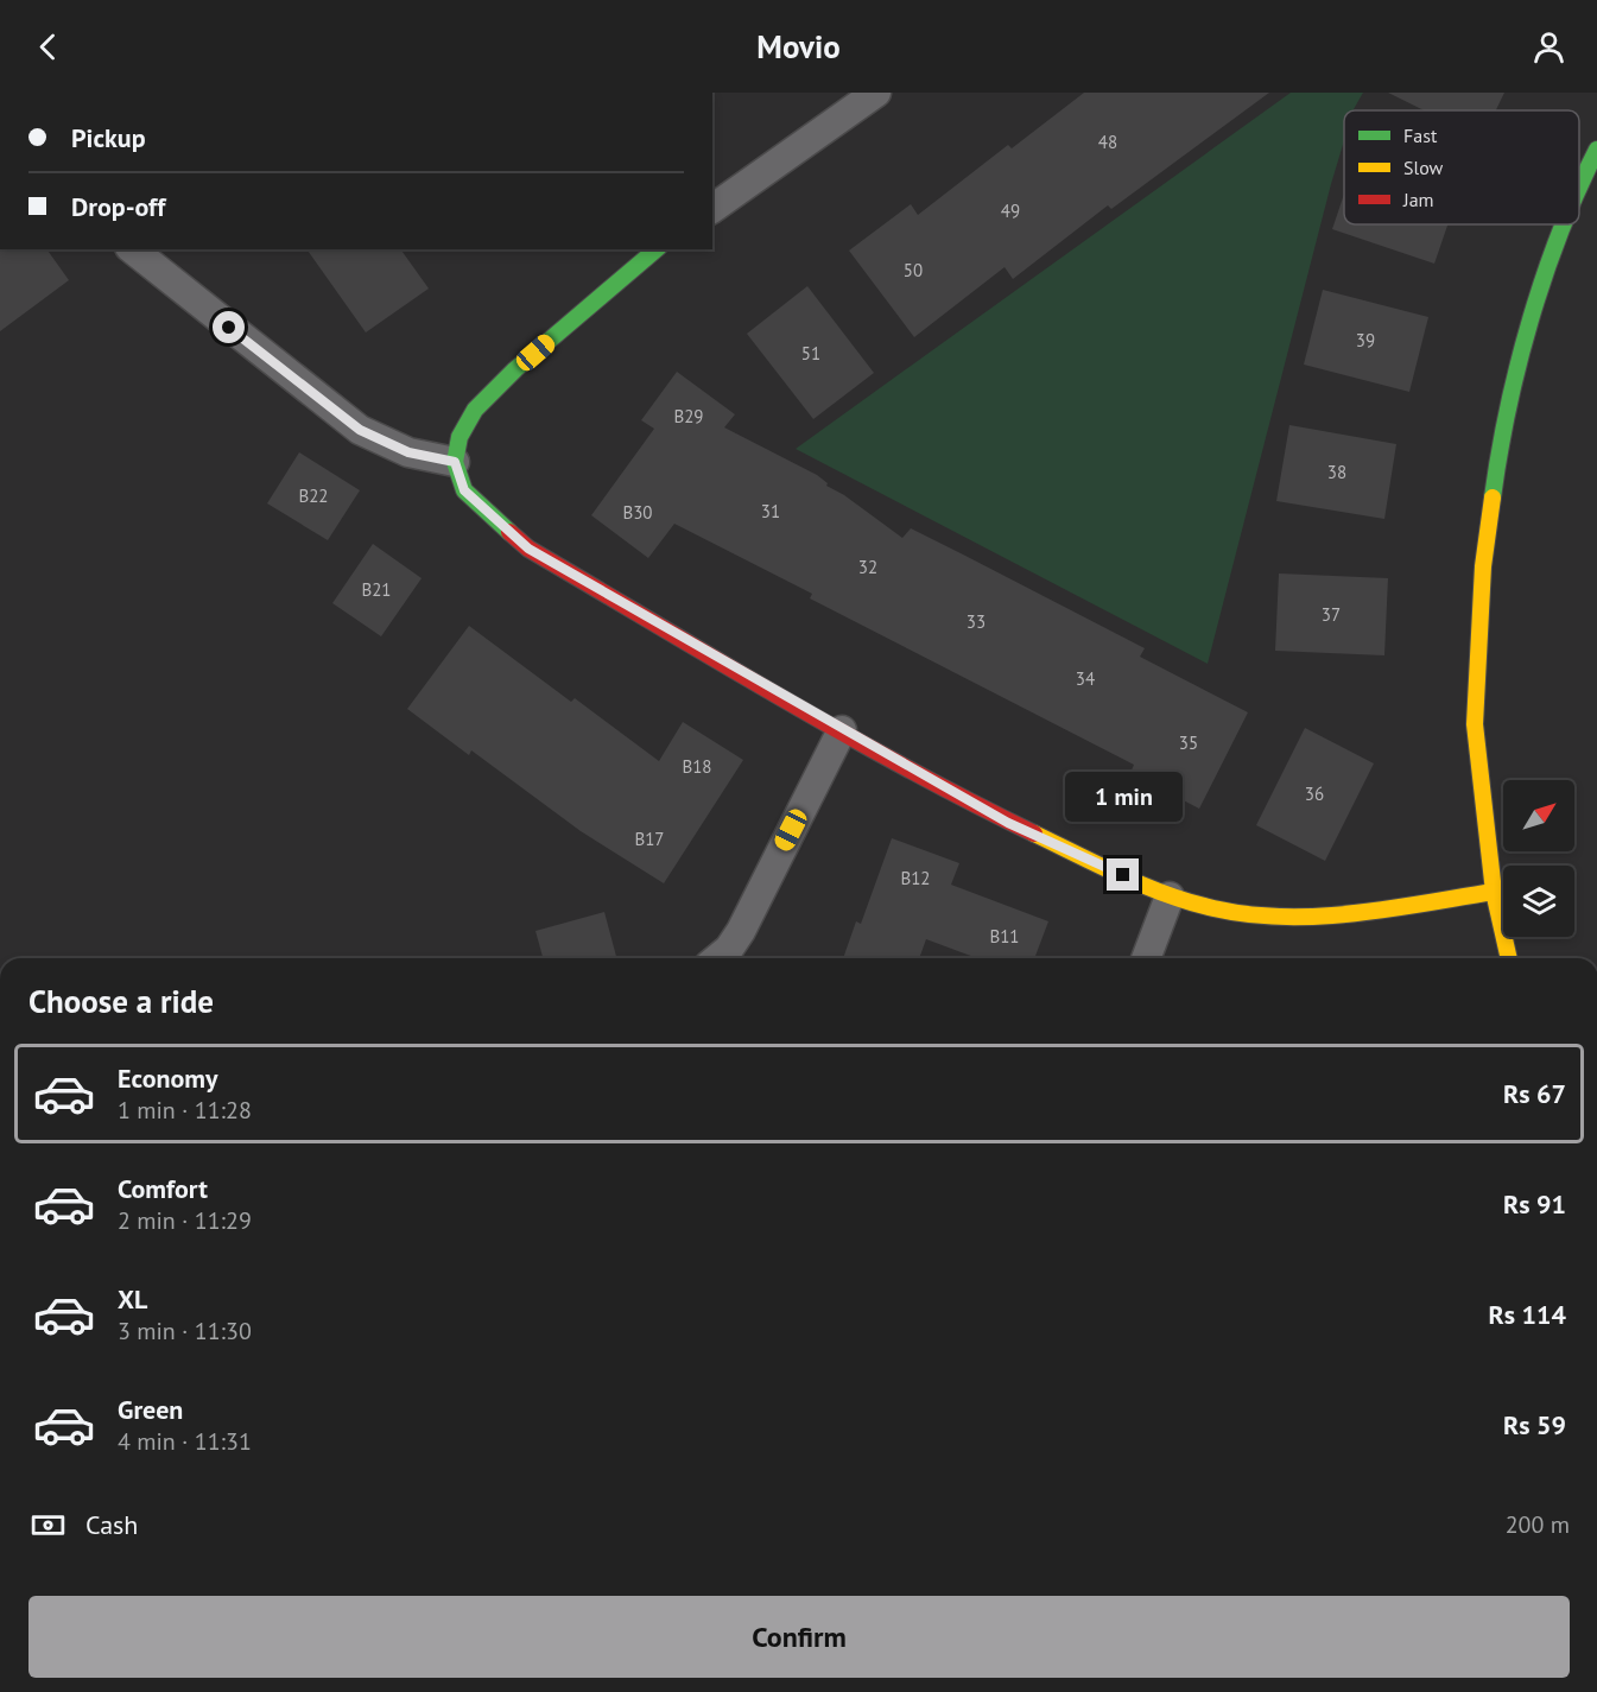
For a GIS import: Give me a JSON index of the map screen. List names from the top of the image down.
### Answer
{
  "house_numbers": [
    "48",
    "49",
    "50",
    "39",
    "51",
    "B29",
    "38",
    "B22",
    "31",
    "B30",
    "32",
    "B21",
    "37",
    "33",
    "34",
    "35",
    "B18",
    "36",
    "B17",
    "B12",
    "B11"
  ],
  "legend": ["Fast", "Slow", "Jam"],
  "north": "top right",
  "page": {
    "header": "Movio",
    "banner": ["Pickup", "Drop-off"],
    "bubble": "1 min",
    "heading": "Choose a ride",
    "list": [
      {
        "name": "Economy",
        "note": "1 min · 11:28",
        "value": "Rs 67"
      },
      {
        "name": "Comfort",
        "note": "2 min · 11:29",
        "value": "Rs 91"
      },
      {
        "name": "XL",
        "note": "3 min · 11:30",
        "value": "Rs 114"
      },
      {
        "name": "Green",
        "note": "4 min · 11:31",
        "value": "Rs 59"
      }
    ],
    "pay": ["Cash", "200 m"],
    "buttons": "Confirm"
  }
}
